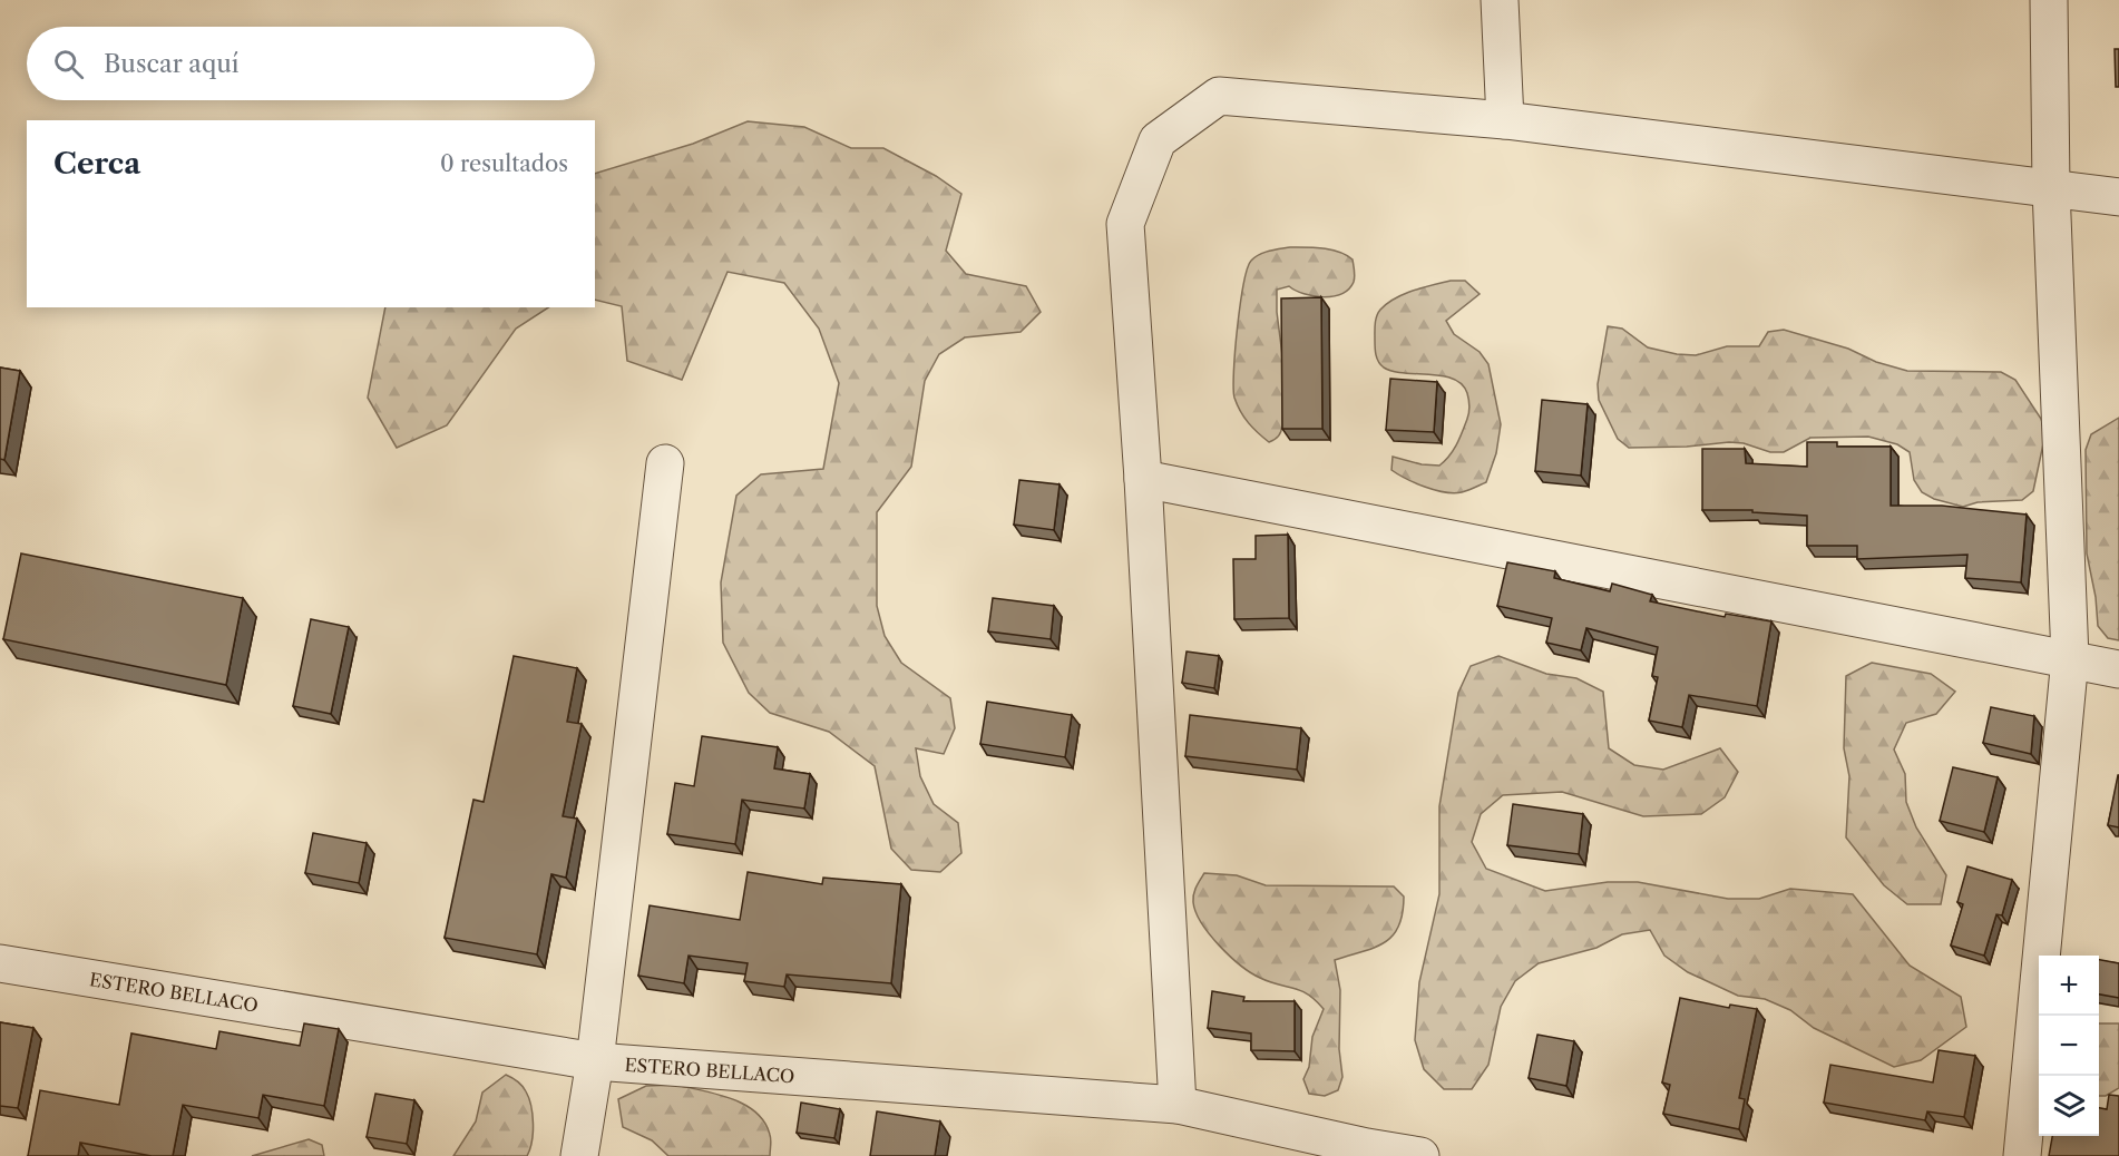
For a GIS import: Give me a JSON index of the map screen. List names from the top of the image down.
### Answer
{
  "streets": {
    "street": ["ESTERO BELLACO"]
  },
  "page": {
    "search": "Buscar aquí",
    "heading": ["Cerca", "0 resultados"],
    "map_buttons": ["+", "−"]
  }
}
